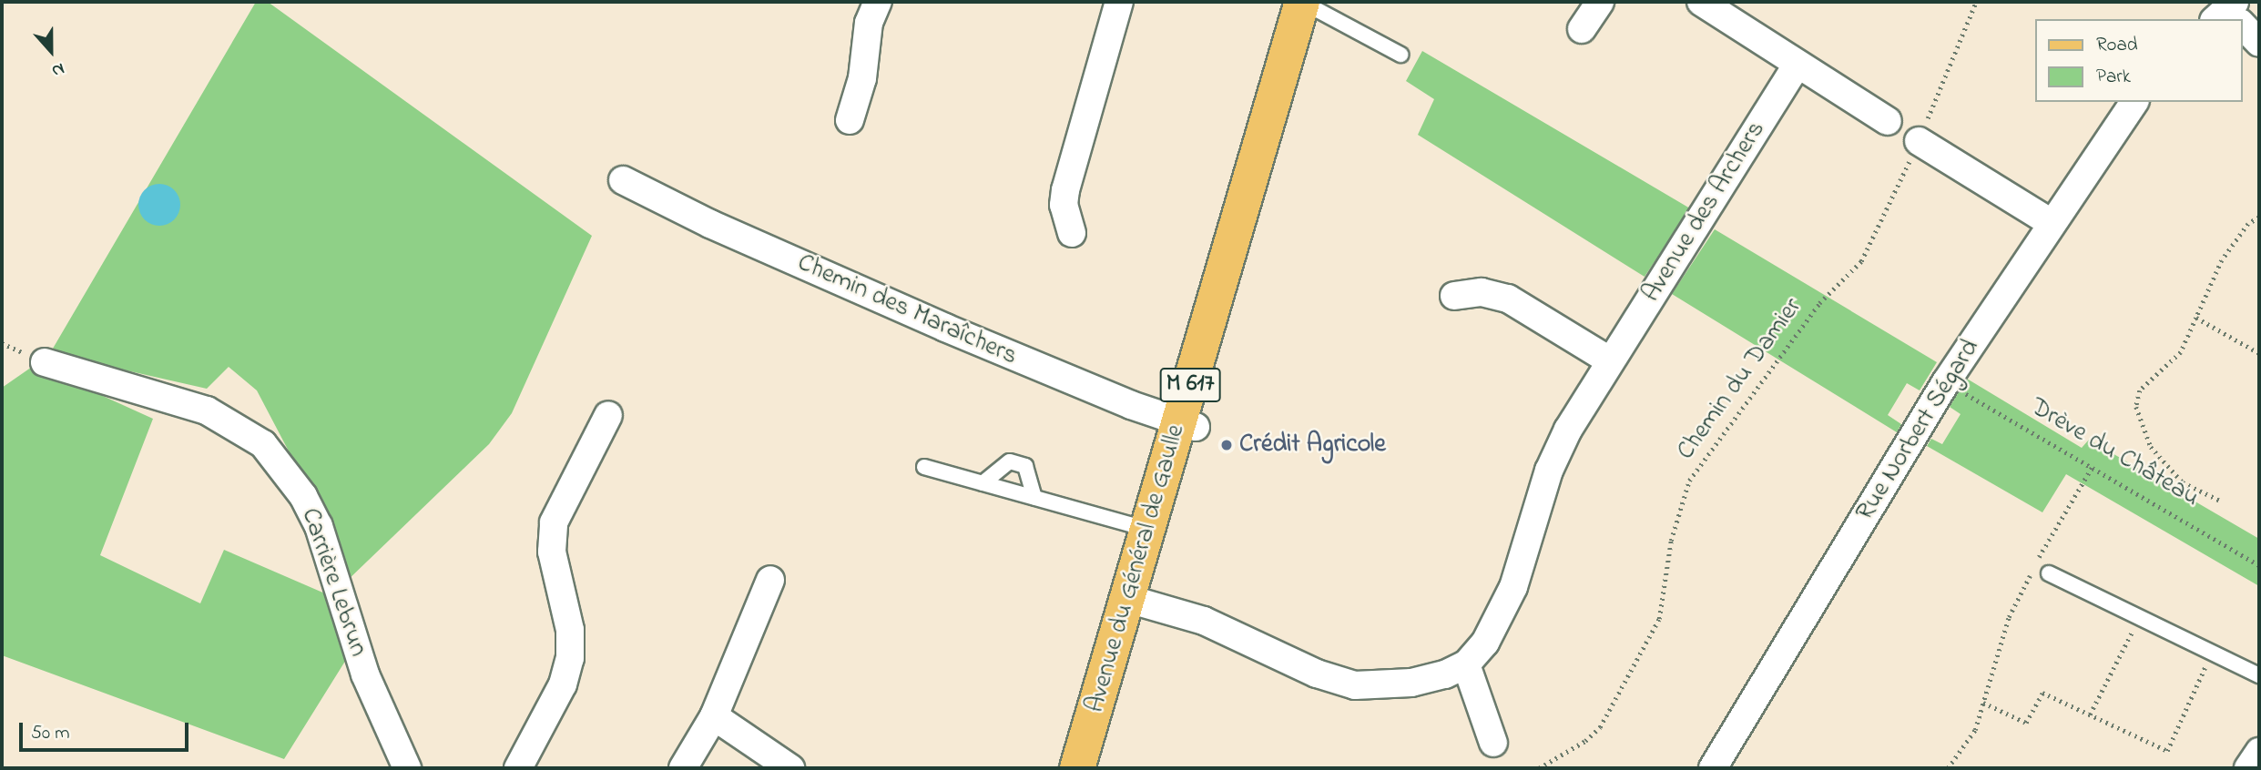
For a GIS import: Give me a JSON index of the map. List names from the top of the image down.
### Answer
{
  "streets": {
    "main road": ["M 617", "Avenue du Général de Gaulle"],
    "street": [
      "Avenue des Archers",
      "Chemin des Maraîchers",
      "Rue Norbert Ségard",
      "Carrière Lebrun"
    ],
    "path": ["Chemin du Damier", "Drève du Château"]
  },
  "crossings": [
    ["Avenue des Archers", "Avenue du Général de Gaulle"],
    ["Chemin des Maraîchers", "Avenue du Général de Gaulle"],
    ["Rue Norbert Ségard", "Drève du Château"]
  ],
  "places": ["Crédit Agricole"],
  "legend": ["Road", "Park"],
  "scale_bar": "50 m",
  "north": "bottom"
}
